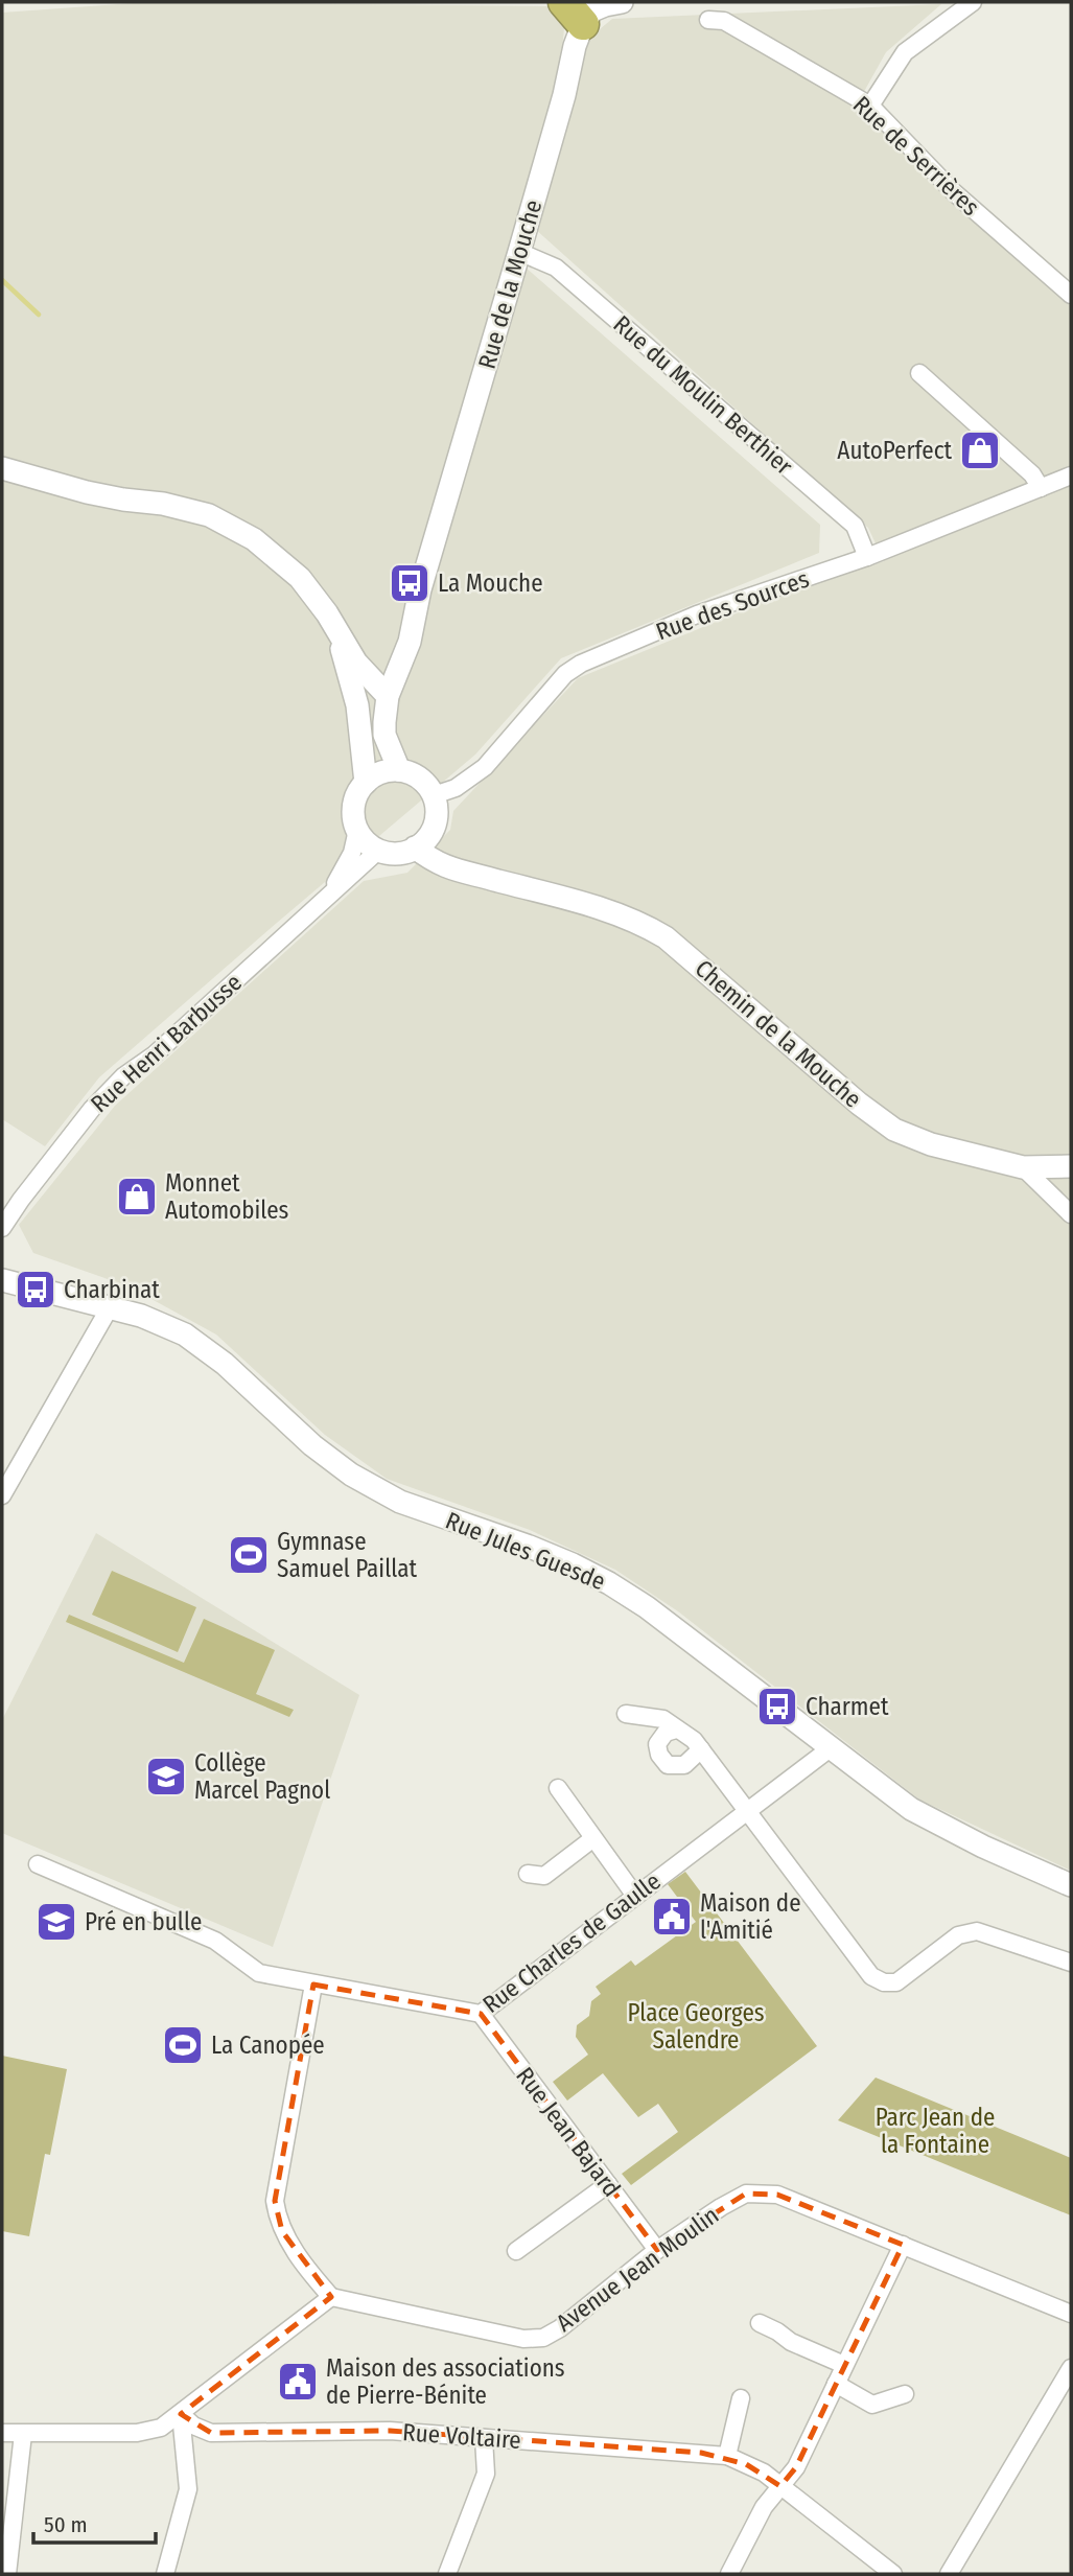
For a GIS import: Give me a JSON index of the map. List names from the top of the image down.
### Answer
{
  "streets": {
    "street": [
      "Rue de Serrières",
      "Rue de la Mouche",
      "Rue du Moulin Berthier",
      "Rue des Sources",
      "Chemin de la Mouche",
      "Rue Henri Barbusse",
      "Rue Jules Guesde",
      "Rue Charles de Gaulle",
      "Rue Jean Bajard",
      "Avenue Jean Moulin",
      "Rue Voltaire"
    ]
  },
  "crossings": [
    ["Rue de la Mouche", "Rue du Moulin Berthier"],
    ["Rue de la Mouche", "Rue des Sources"],
    ["Rue de la Mouche", "Chemin de la Mouche"],
    ["Rue de la Mouche", "Rue Henri Barbusse"],
    ["Rue du Moulin Berthier", "Rue des Sources"],
    ["Rue des Sources", "Chemin de la Mouche"],
    ["Rue des Sources", "Rue Henri Barbusse"],
    ["Chemin de la Mouche", "Rue Henri Barbusse"],
    ["Rue Jules Guesde", "Rue Charles de Gaulle"],
    ["Rue Charles de Gaulle", "Rue Jean Bajard"],
    ["Rue Jean Bajard", "Avenue Jean Moulin"]
  ],
  "parks": ["Place Georges Salendre", "Parc Jean de la Fontaine"],
  "places": {
    "shop": ["AutoPerfect", "Monnet Automobiles"],
    "bus stop": ["La Mouche", "Charbinat", "Charmet"],
    "sports": ["Gymnase Samuel Paillat", "La Canopée"],
    "school or university": ["Collège Marcel Pagnol", "Pré en bulle"],
    "public building": ["Maison de l'Amitié", "Maison des associations de Pierre-Bénite"]
  },
  "scale_bar": "50 m"
}
